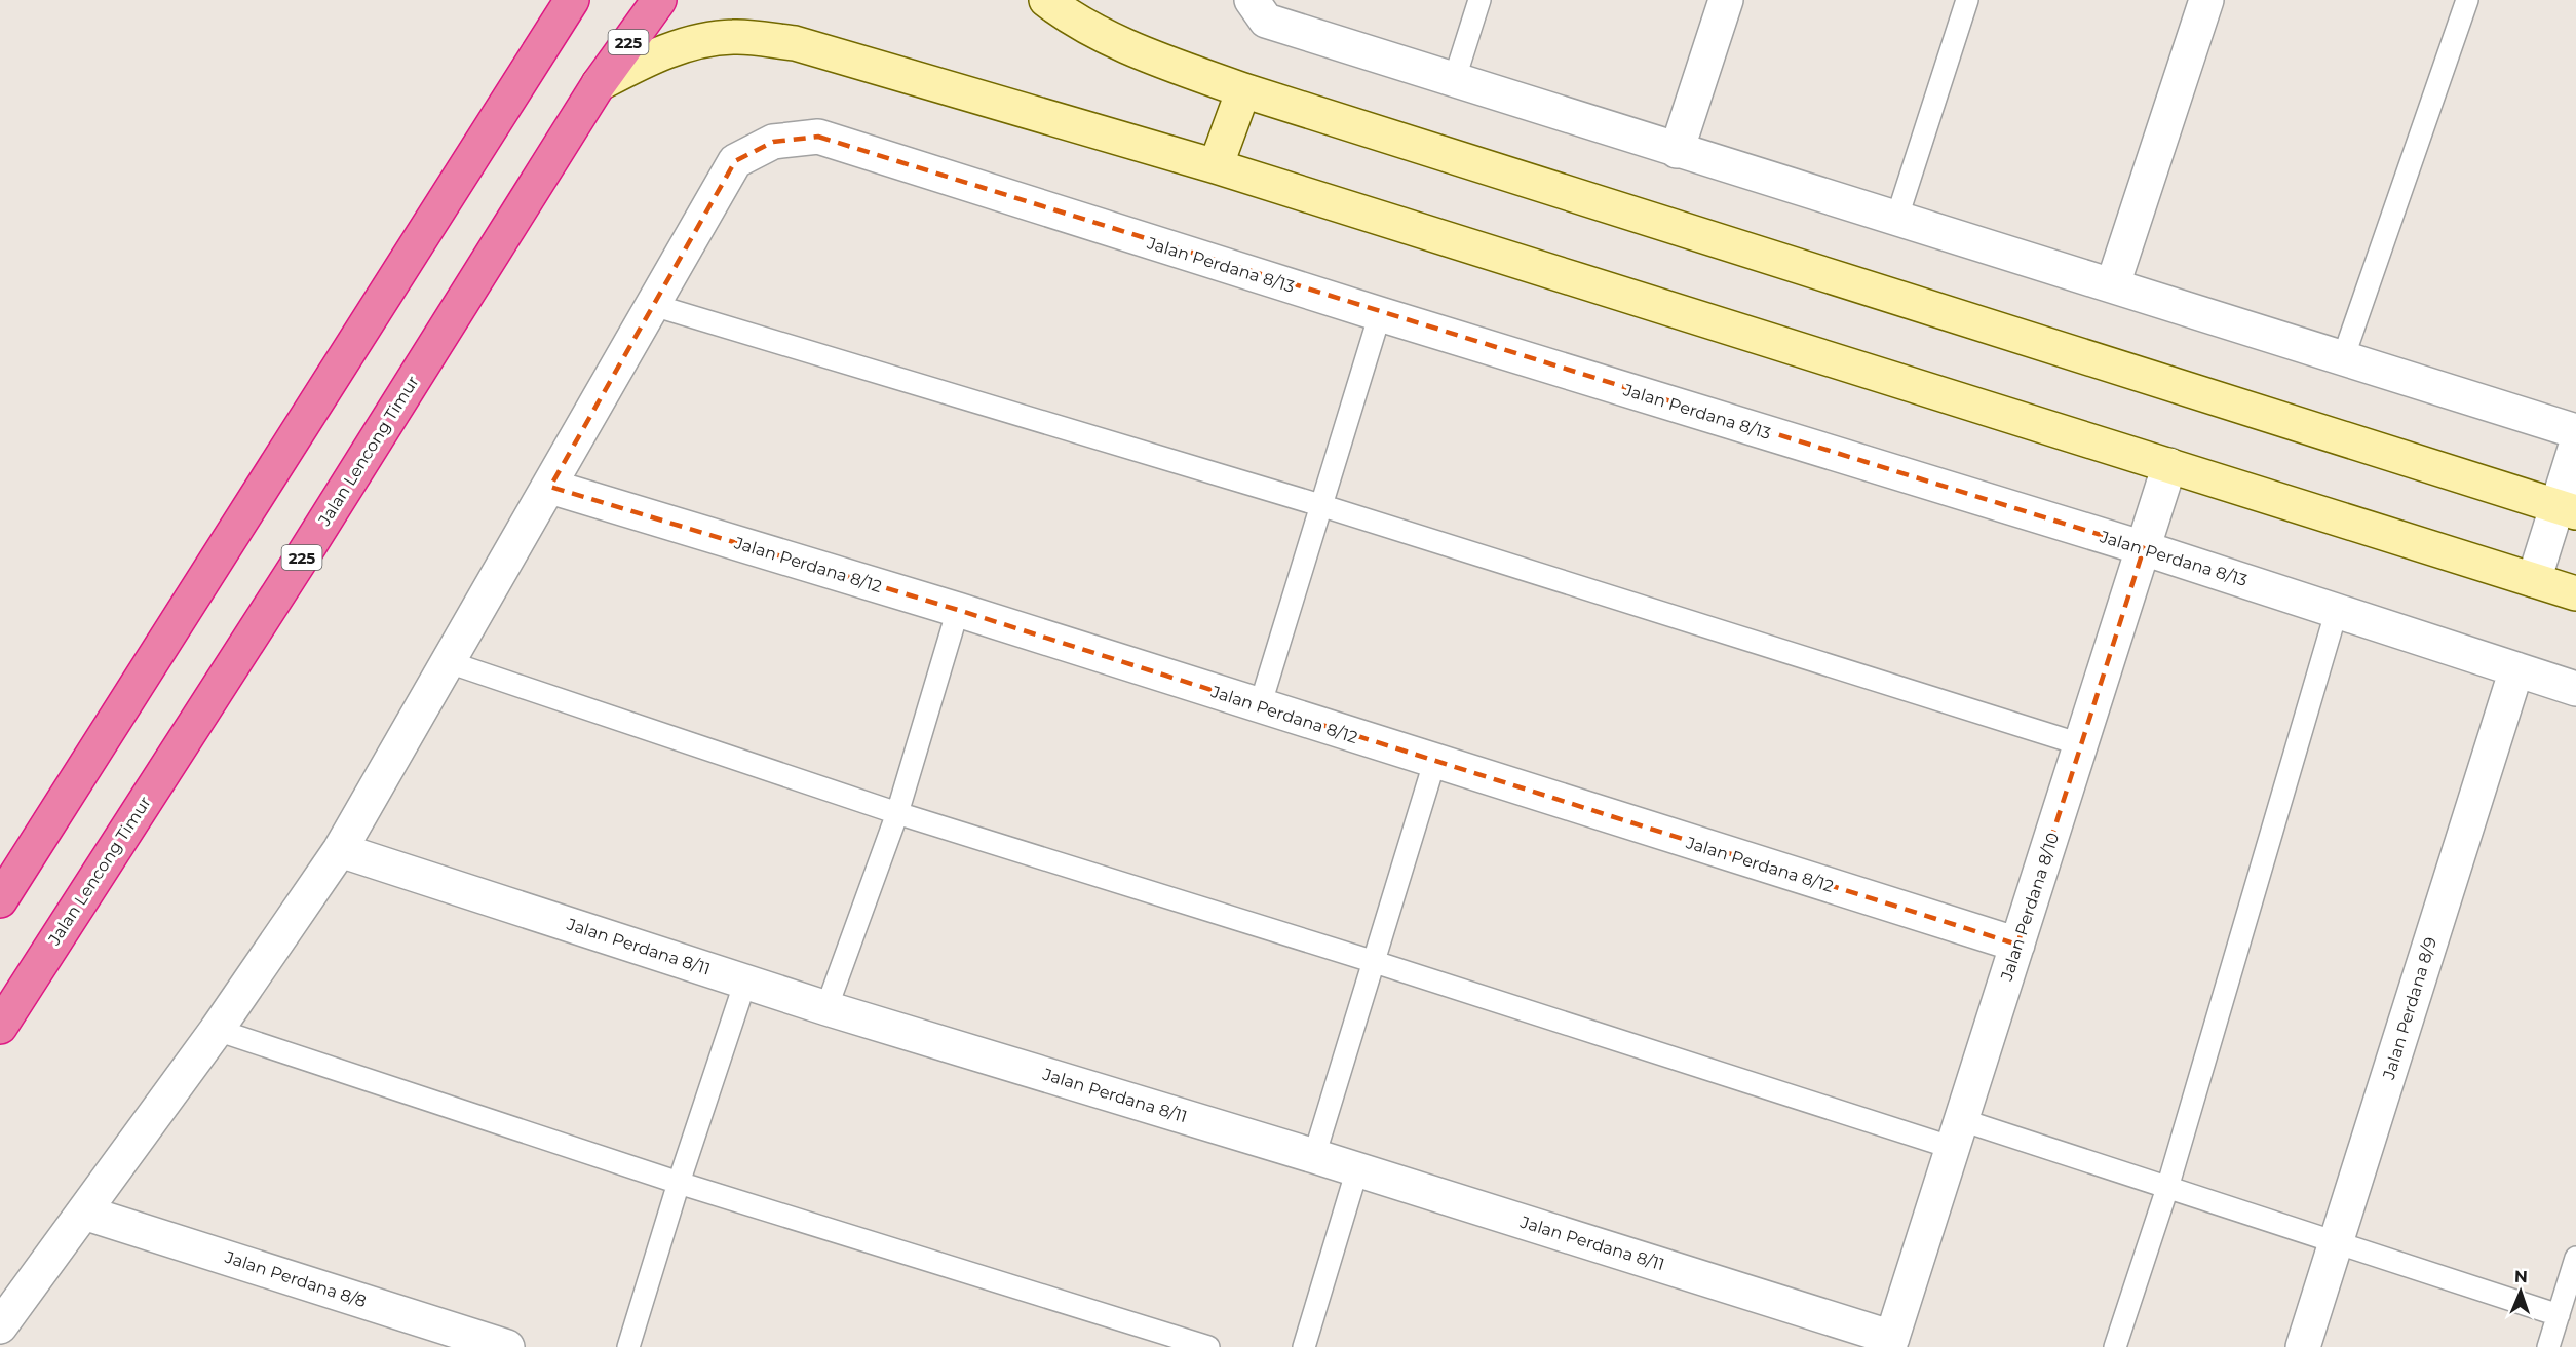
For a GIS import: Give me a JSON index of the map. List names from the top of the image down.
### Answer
{
  "streets": {
    "highway": ["225", "Jalan Lencong Timur"],
    "street": [
      "Jalan Perdana 8/13",
      "Jalan Perdana 8/12",
      "Jalan Perdana 8/10",
      "Jalan Perdana 8/11",
      "Jalan Perdana 8/9",
      "Jalan Perdana 8/8"
    ]
  },
  "crossings": [
    ["Jalan Perdana 8/13", "Jalan Perdana 8/10"],
    ["Jalan Perdana 8/13", "Jalan Perdana 8/9"],
    ["Jalan Perdana 8/12", "Jalan Perdana 8/10"],
    ["Jalan Perdana 8/10", "Jalan Perdana 8/11"]
  ],
  "north": "top"
}
